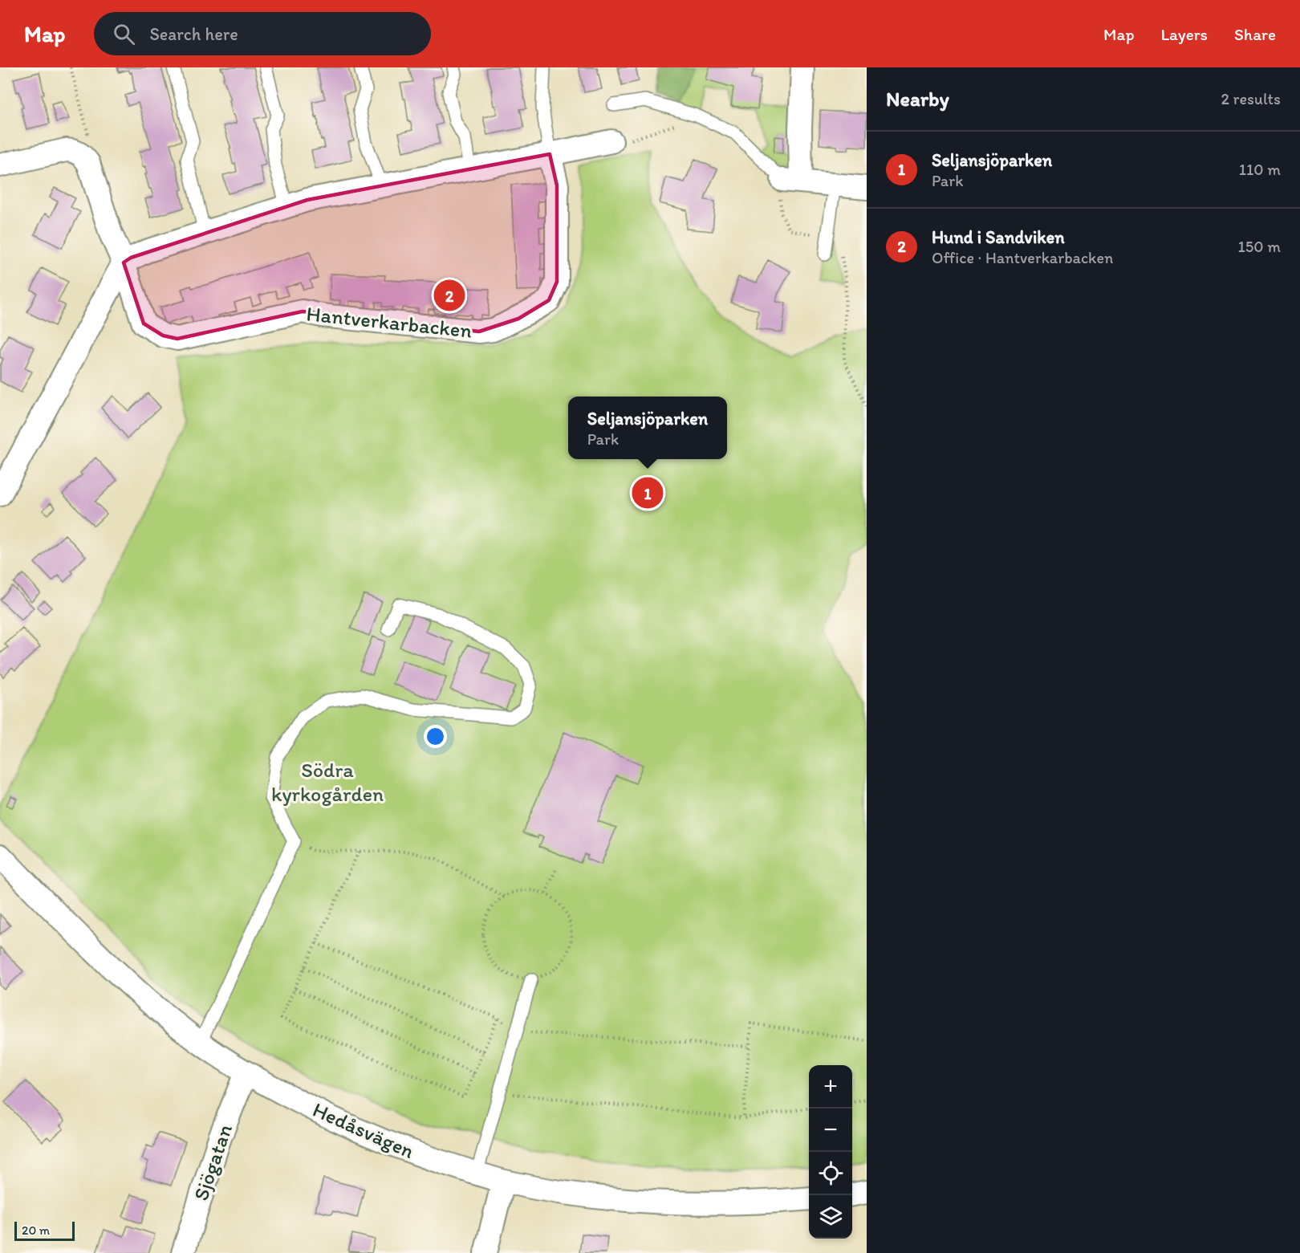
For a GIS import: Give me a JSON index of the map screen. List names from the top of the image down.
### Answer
{
  "streets": {
    "street": ["Hantverkarbacken", "Hedåsvägen", "Sjögatan"]
  },
  "crossings": [
    ["Hedåsvägen", "Sjögatan"]
  ],
  "parks": ["Södra kyrkogården"],
  "scale_bar": "20 m",
  "page": {
    "header": "Map",
    "search": "Search here",
    "nav": ["Map", "Layers", "Share"],
    "heading": ["Nearby", "2 results"],
    "list": [
      {
        "mark": "1",
        "name": "Seljansjöparken",
        "note": "Park",
        "value": "110 m"
      },
      {
        "mark": "2",
        "name": "Hund i Sandviken",
        "note": "Office · Hantverkarbacken",
        "value": "150 m"
      }
    ],
    "pins": ["2", "1"],
    "popup": ["Seljansjöparken", "Park"],
    "map_buttons": ["+", "−"],
    "scale": "20 m"
  }
}
